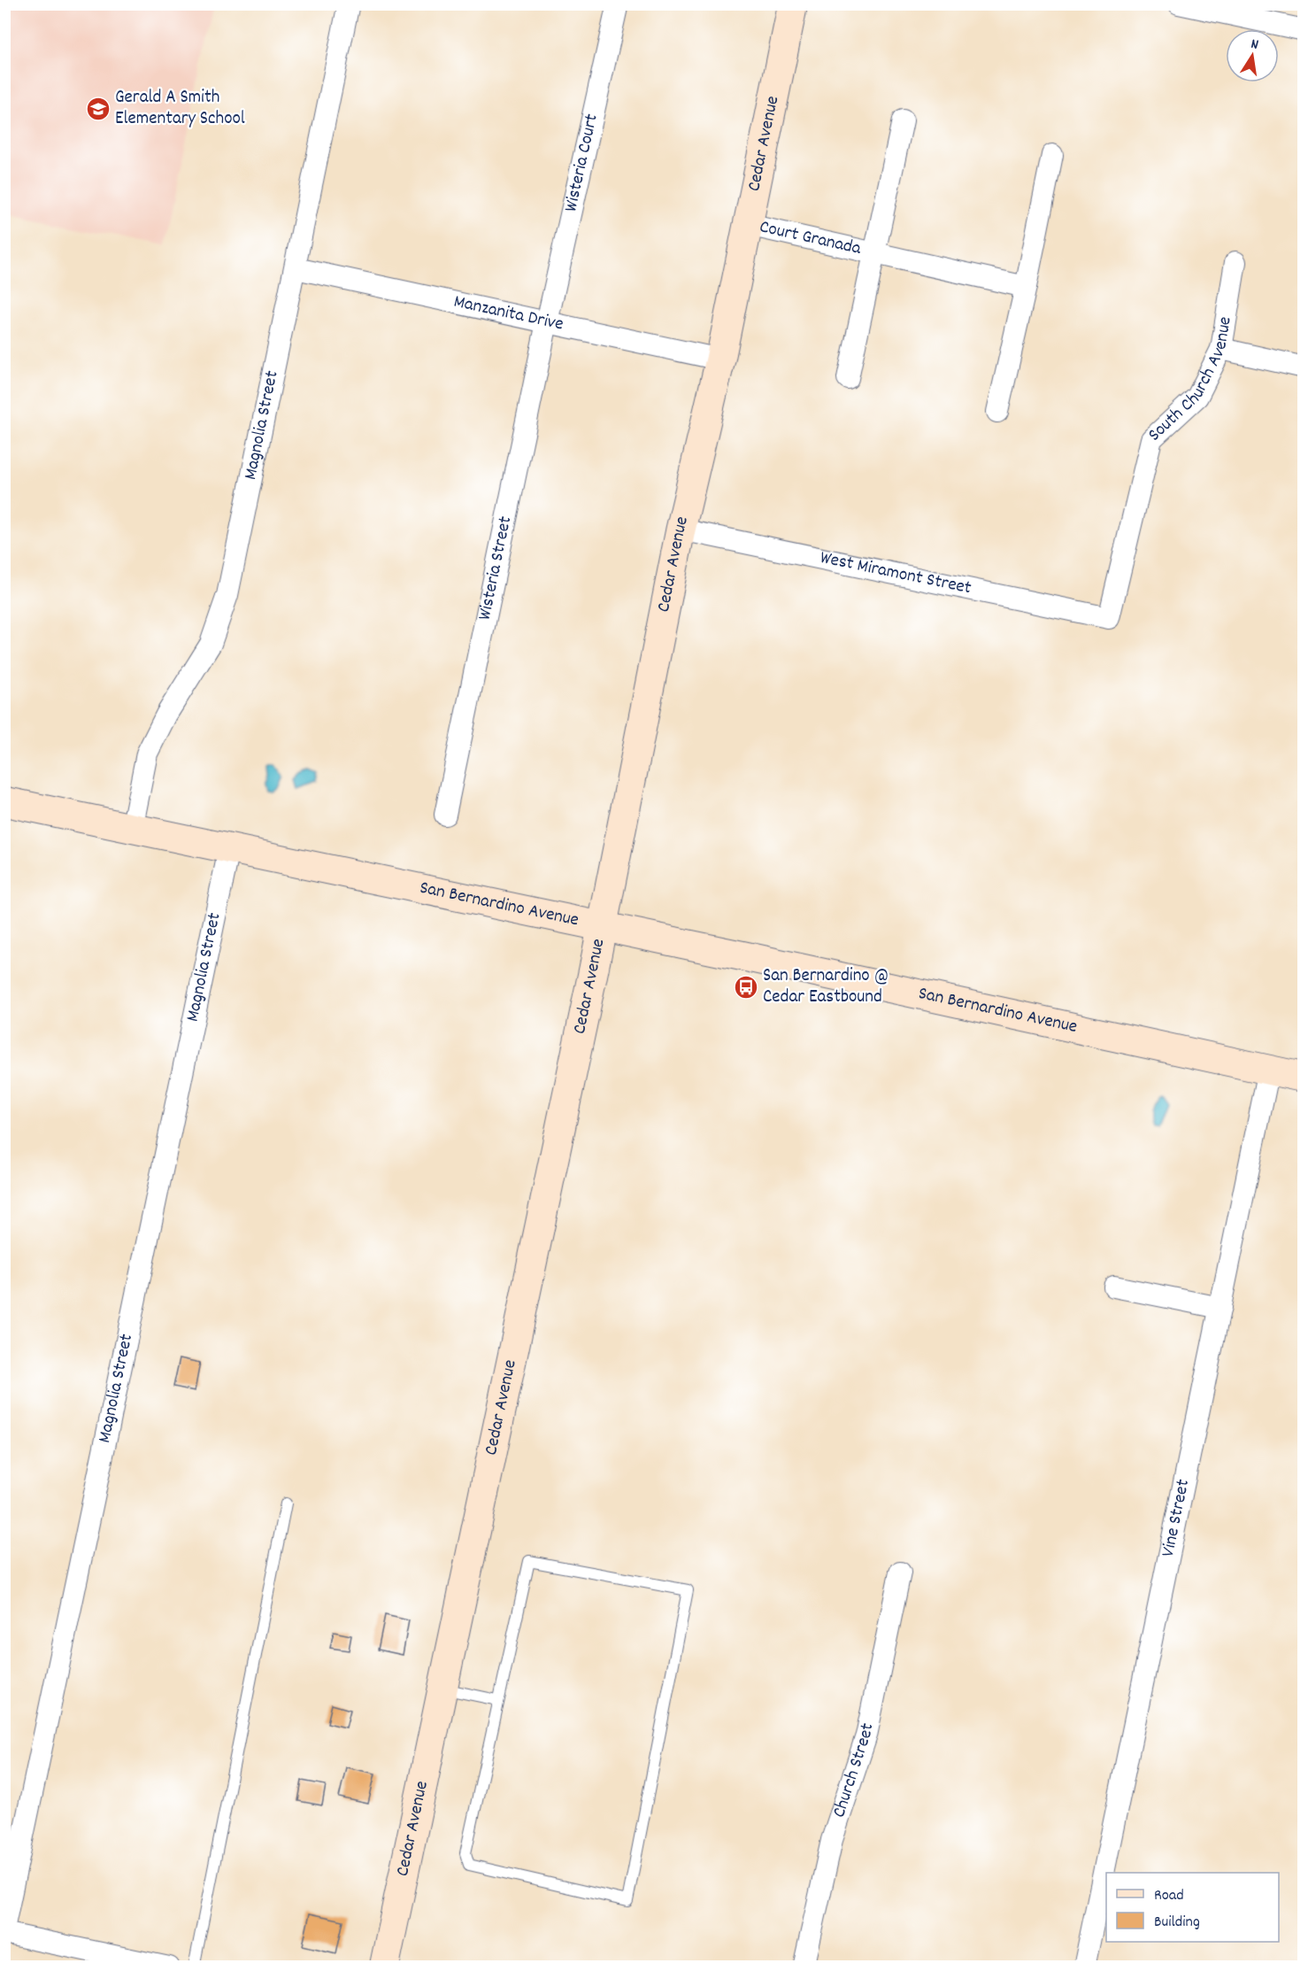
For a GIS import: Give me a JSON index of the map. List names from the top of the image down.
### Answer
{
  "streets": {
    "main road": ["Cedar Avenue", "San Bernardino Avenue"],
    "street": [
      "Wisteria Court",
      "Court Granada",
      "Manzanita Drive",
      "South Church Avenue",
      "Magnolia Street",
      "Wisteria Street",
      "West Miramont Street",
      "Vine Street",
      "Church Street"
    ]
  },
  "crossings": [
    ["Cedar Avenue", "Court Granada"],
    ["Cedar Avenue", "Manzanita Drive"],
    ["Cedar Avenue", "West Miramont Street"],
    ["Cedar Avenue", "San Bernardino Avenue"],
    ["Wisteria Court", "Manzanita Drive"],
    ["Wisteria Court", "Wisteria Street"],
    ["Manzanita Drive", "Magnolia Street"],
    ["Manzanita Drive", "Wisteria Street"],
    ["South Church Avenue", "West Miramont Street"],
    ["Magnolia Street", "San Bernardino Avenue"],
    ["San Bernardino Avenue", "Vine Street"]
  ],
  "places": {
    "school or university": ["Gerald A Smith Elementary School"],
    "bus stop": ["San Bernardino @ Cedar Eastbound"]
  },
  "legend": ["Road", "Building"],
  "north": "top"
}
